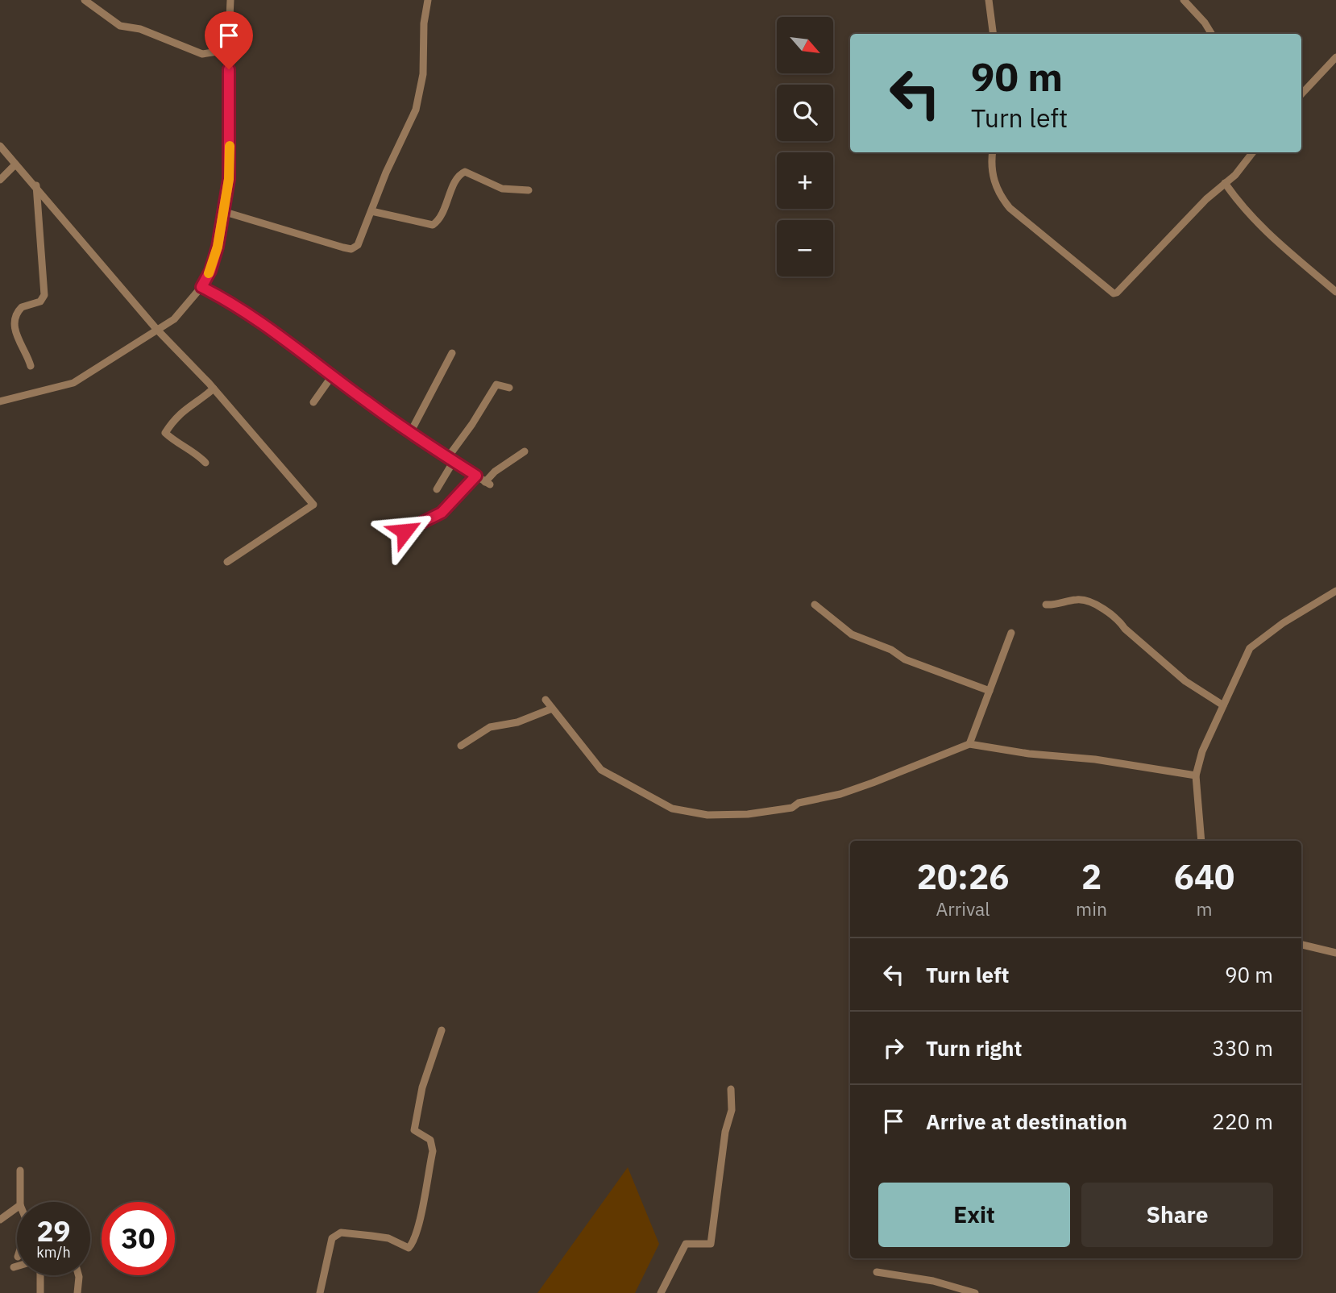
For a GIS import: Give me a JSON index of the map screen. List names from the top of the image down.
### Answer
{
  "north": "bottom right",
  "page": {
    "map_buttons": ["+", "−"],
    "turn": ["90 m", "Turn left"],
    "eta": [
      "20:26",
      "Arrival",
      "2",
      "min",
      "640",
      "m"
    ],
    "list": [
      {
        "name": "Turn left",
        "value": "90 m"
      },
      {
        "name": "Turn right",
        "value": "330 m"
      },
      {
        "name": "Arrive at destination",
        "value": "220 m"
      }
    ],
    "buttons": ["Exit", "Share"],
    "speed": "29 km/h",
    "limit": "30"
  }
}
